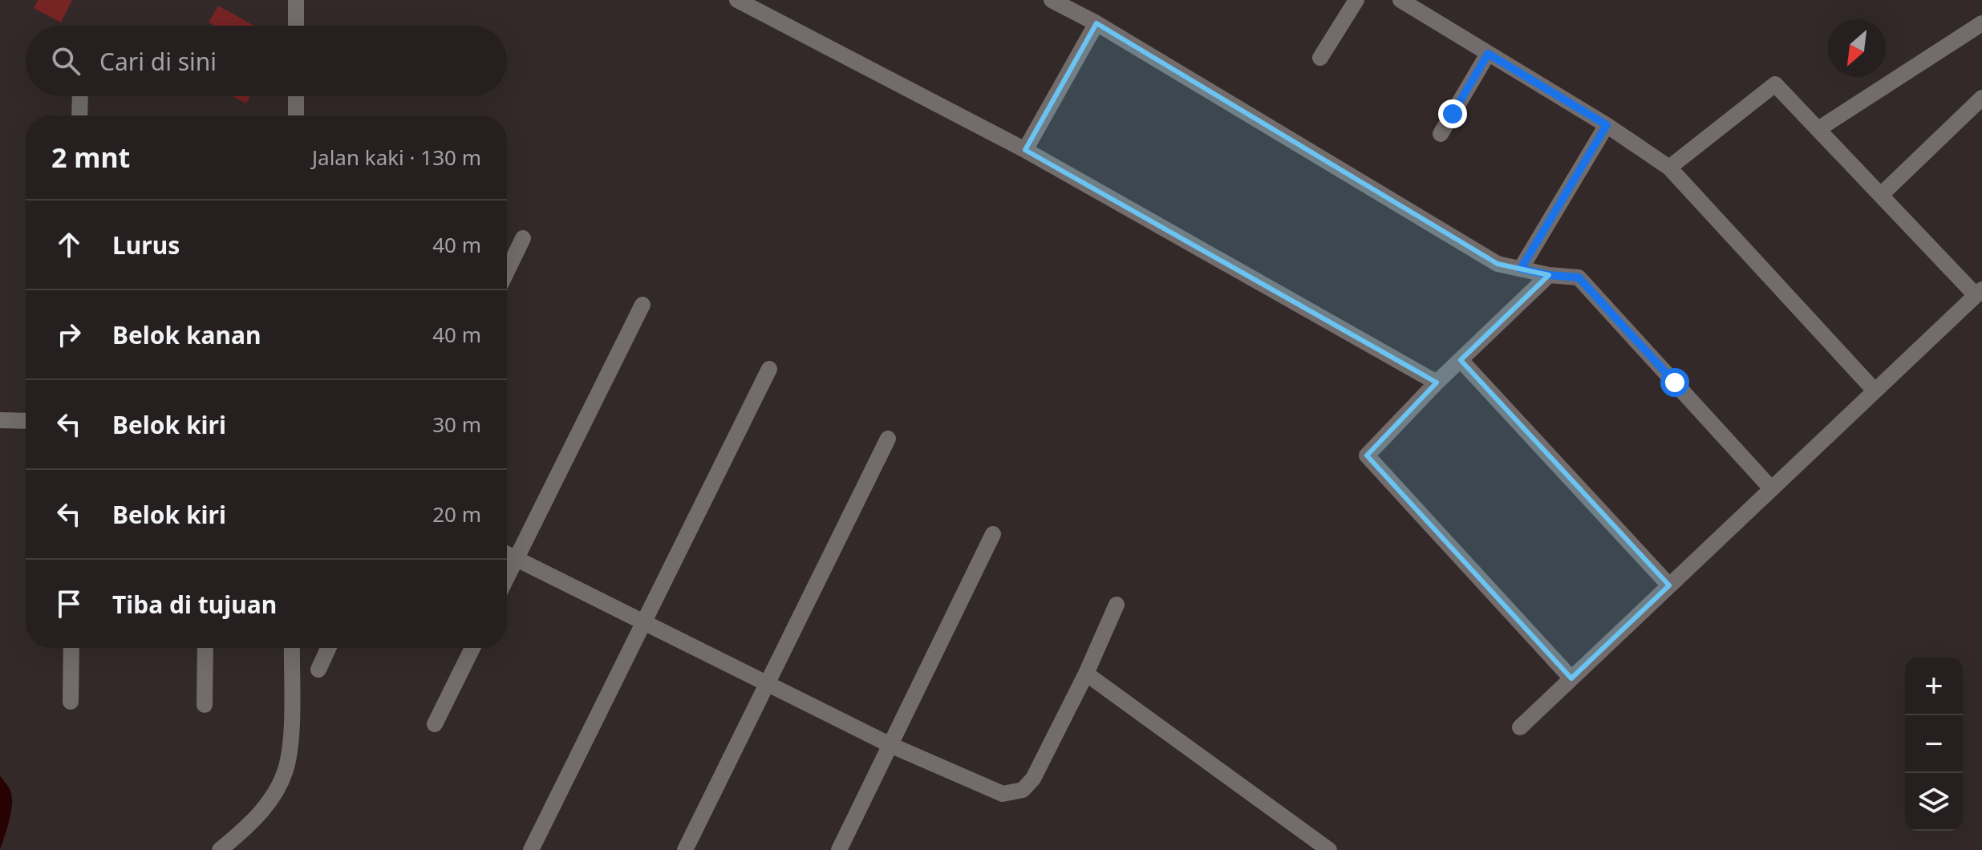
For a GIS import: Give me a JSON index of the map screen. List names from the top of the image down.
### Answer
{
  "north": "bottom left",
  "page": {
    "search": "Cari di sini",
    "heading": ["2 mnt", "Jalan kaki · 130 m"],
    "list": [
      ["Lurus", "40 m"],
      ["Belok kanan", "40 m"],
      ["Belok kiri", "30 m"],
      ["Belok kiri", "20 m"],
      "Tiba di tujuan"
    ],
    "map_buttons": ["+", "−"]
  }
}
